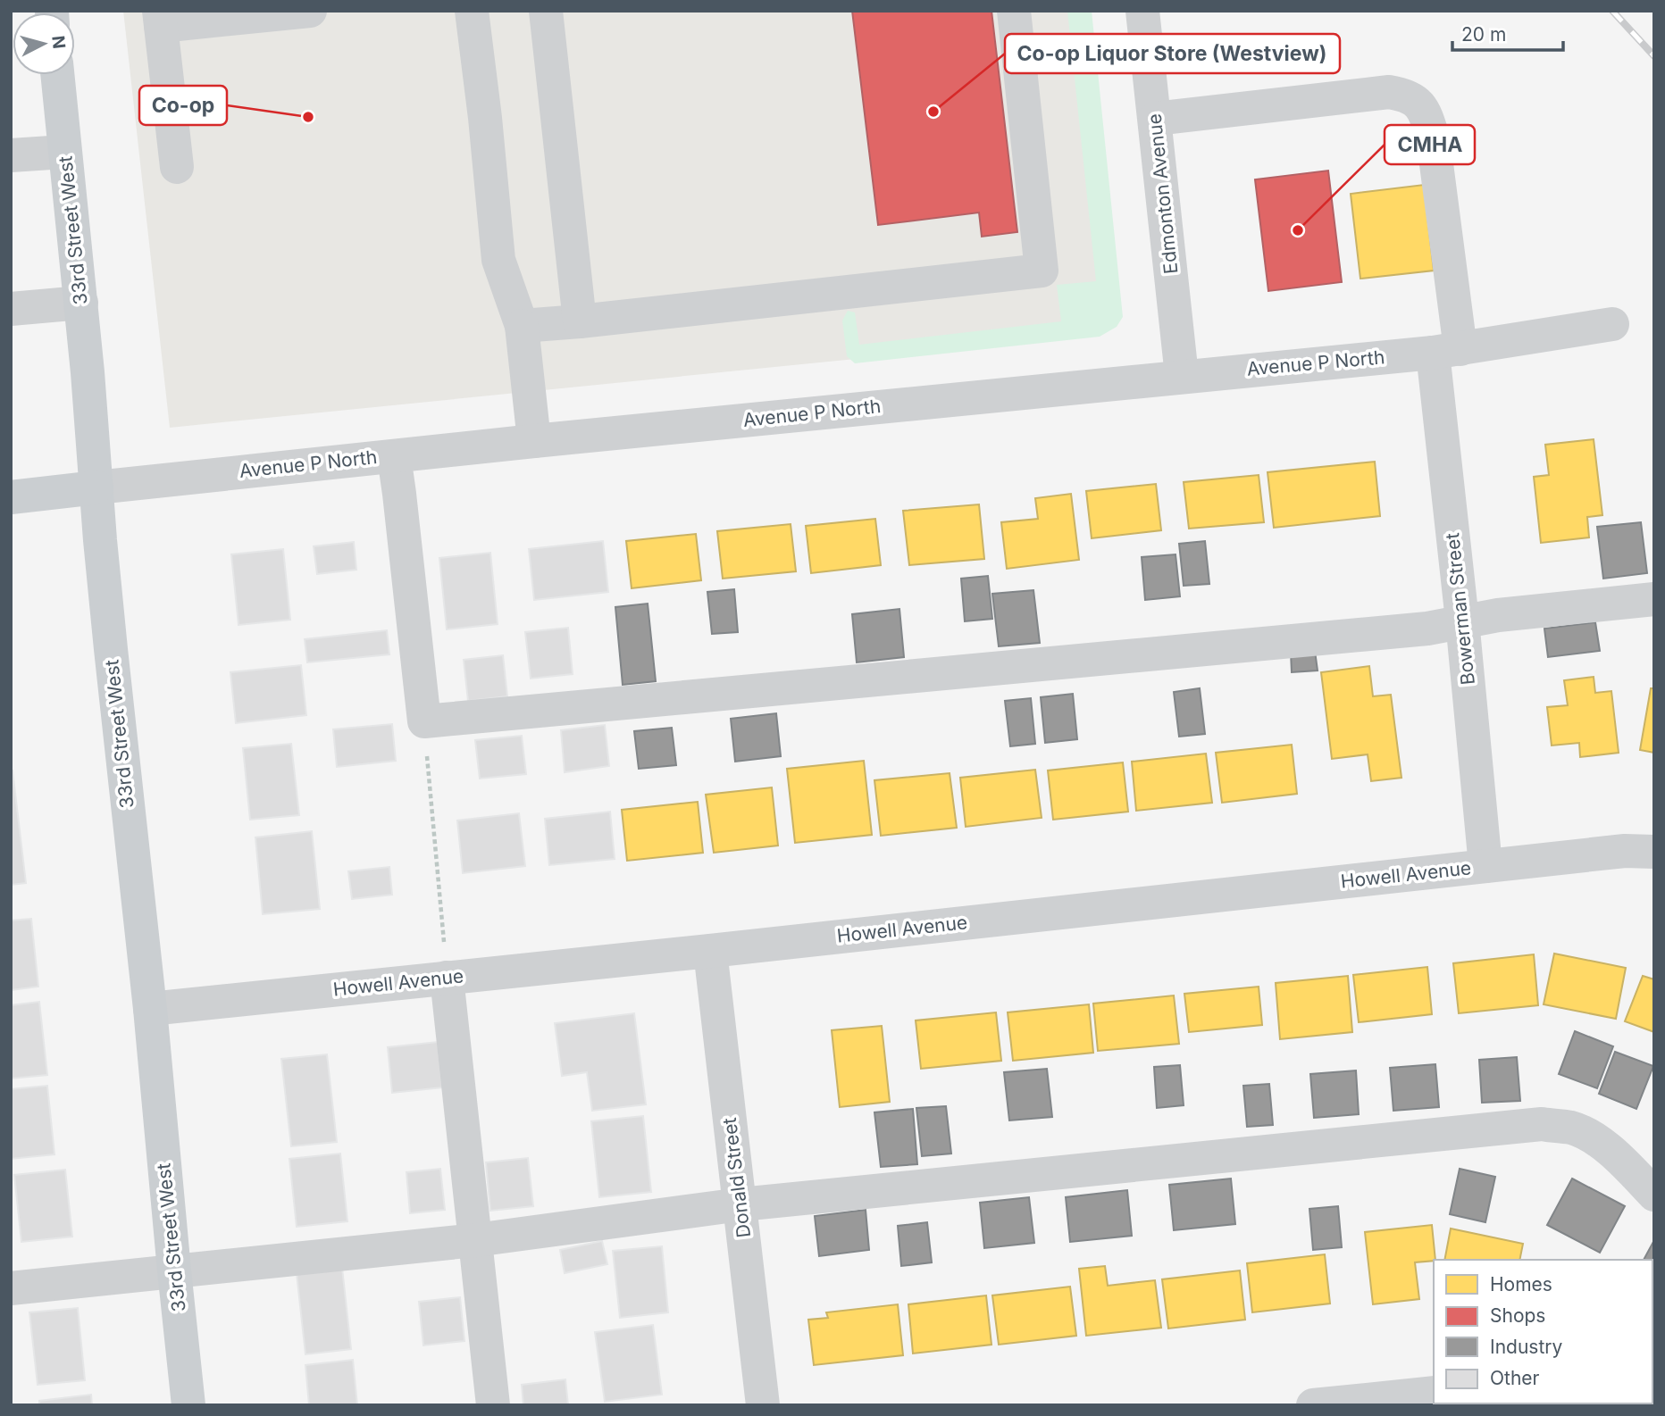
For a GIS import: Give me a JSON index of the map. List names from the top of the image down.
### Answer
{
  "streets": {
    "main road": ["33rd Street West", "Avenue P North"],
    "street": [
      "Edmonton Avenue",
      "Bowerman Street",
      "Howell Avenue",
      "Donald Street"
    ]
  },
  "crossings": [
    ["Edmonton Avenue", "Avenue P North"],
    ["Edmonton Avenue", "Bowerman Street"],
    ["33rd Street West", "Avenue P North"],
    ["33rd Street West", "Howell Avenue"],
    ["Avenue P North", "Bowerman Street"],
    ["Bowerman Street", "Howell Avenue"],
    ["Howell Avenue", "Donald Street"]
  ],
  "places": ["Co-op Liquor Store (Westview)", "Co-op", "CMHA"],
  "legend": [
    "Homes",
    "Shops",
    "Industry",
    "Other"
  ],
  "scale_bar": "20 m",
  "north": "right"
}
